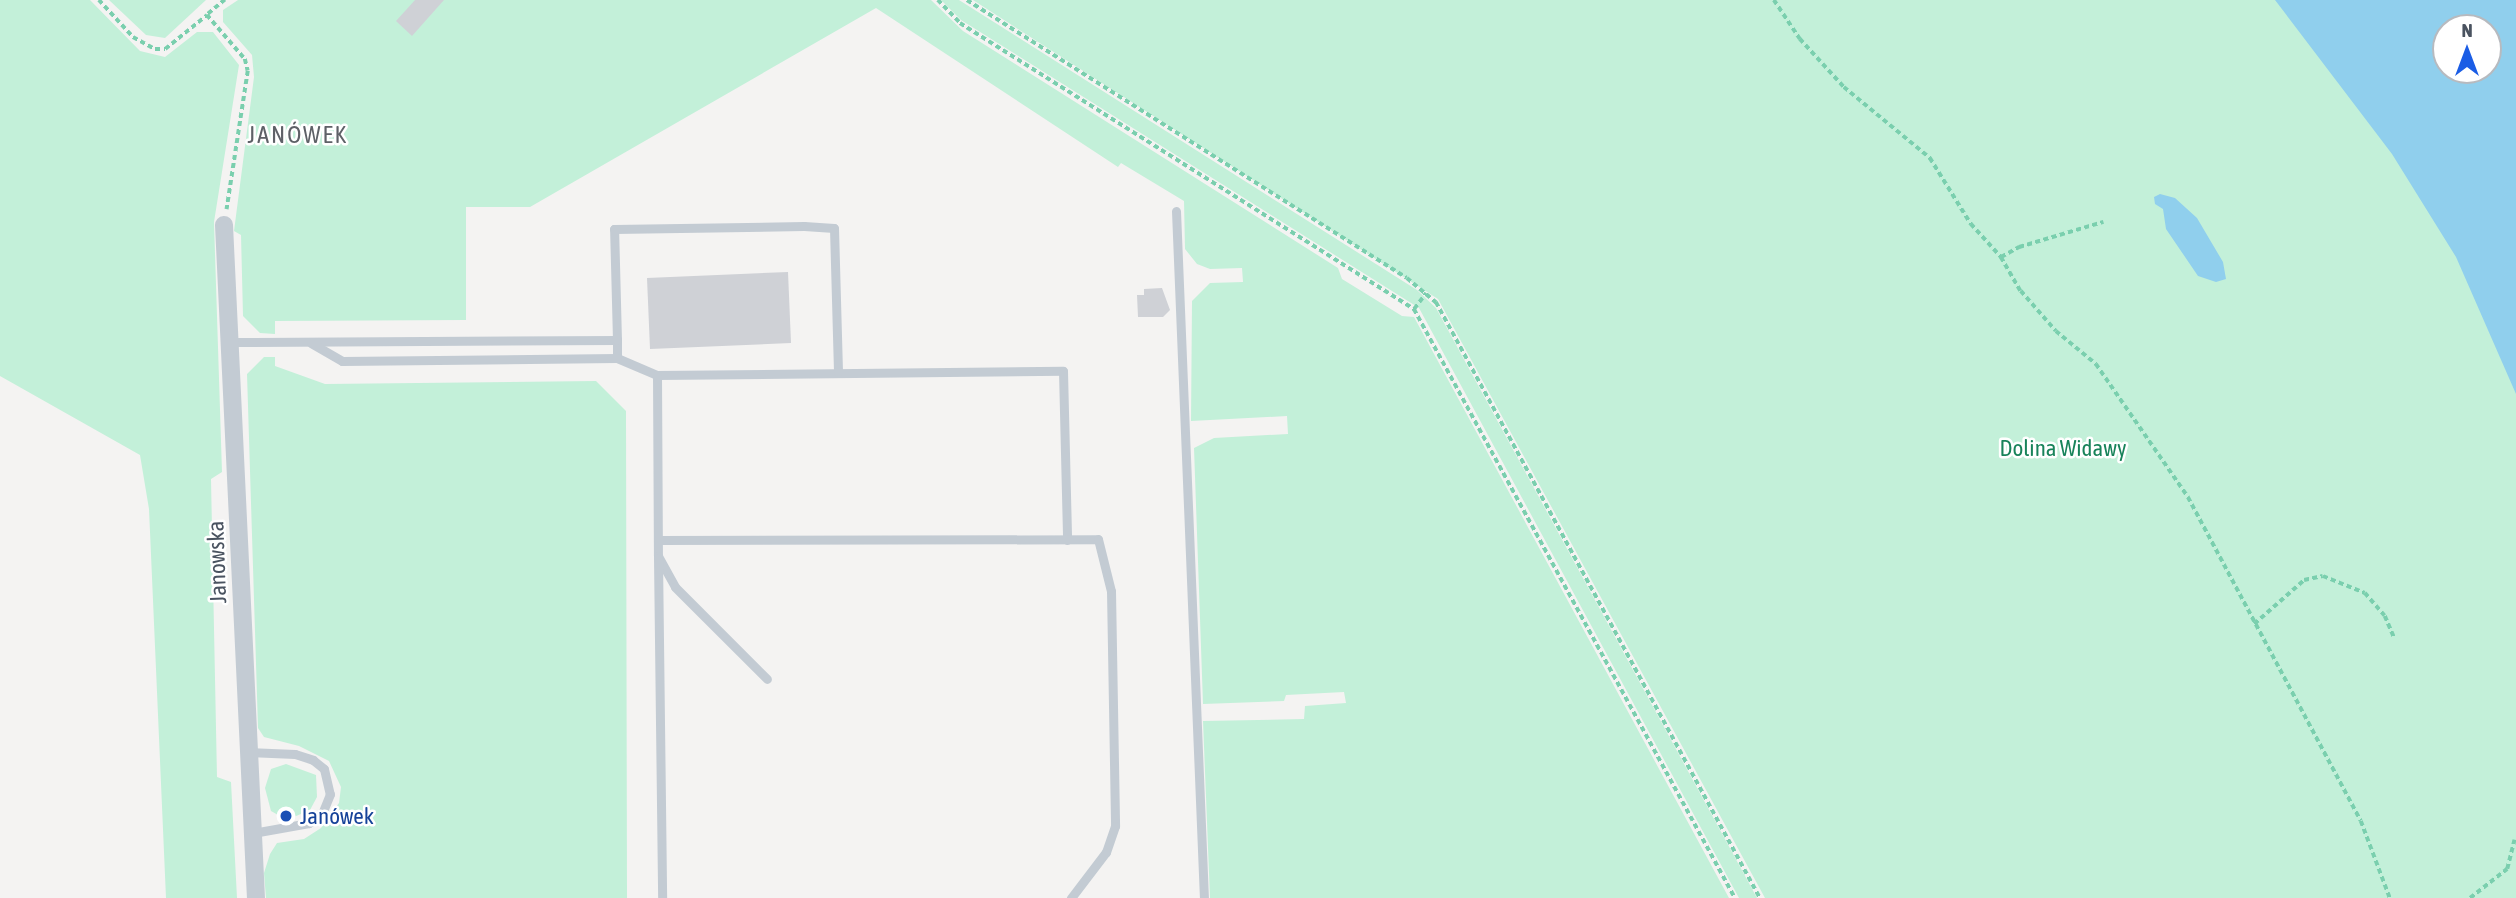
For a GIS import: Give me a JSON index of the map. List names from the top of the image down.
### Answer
{
  "streets": {
    "street": ["Janowska"]
  },
  "districts": ["JANÓWEK"],
  "parks": ["Dolina Widawy"],
  "places": ["Janówek"],
  "north": "top"
}
